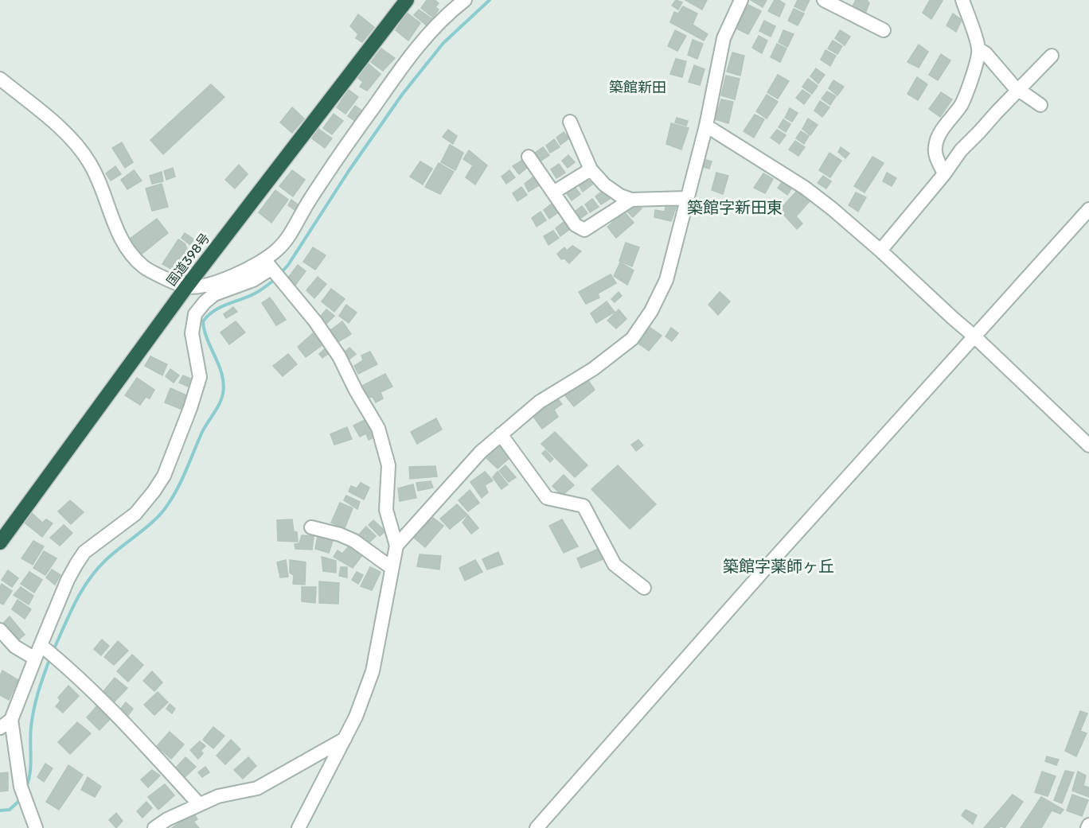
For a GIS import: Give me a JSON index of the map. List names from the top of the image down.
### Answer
{
  "streets": {
    "highway": ["国道398号"]
  },
  "districts": ["築館新田", "築館字新田東", "築館字薬師ヶ丘"]
}
